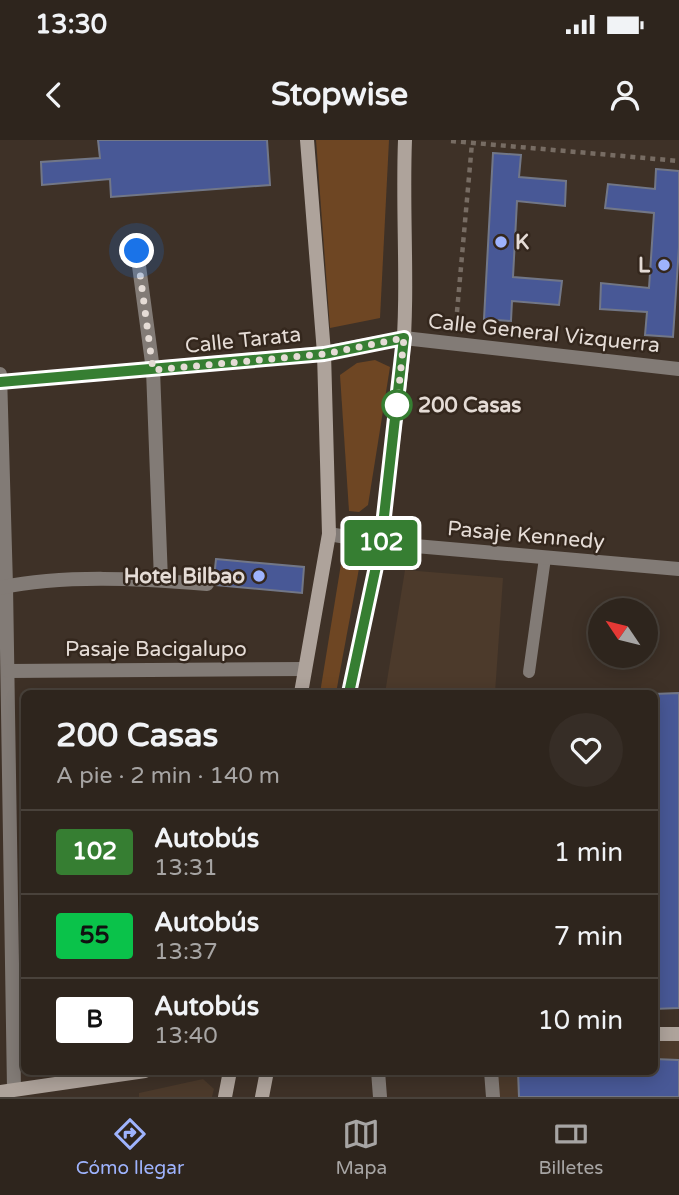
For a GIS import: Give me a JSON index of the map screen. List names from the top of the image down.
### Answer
{
  "streets": {
    "street": [
      "Calle General Vizquerra",
      "Calle Tarata",
      "Pasaje Kennedy",
      "Pasaje Bacigalupo"
    ]
  },
  "crossings": [
    ["Calle General Vizquerra", "Calle Tarata"]
  ],
  "places": [
    "K",
    "L",
    "200 Casas",
    "Hotel Bilbao"
  ],
  "lines": ["bus line 102"],
  "north": "top left",
  "page": {
    "status": "13:30",
    "header": "Stopwise",
    "on_map": "102",
    "heading": ["200 Casas", "A pie · 2 min · 140 m"],
    "list": [
      {
        "mark": "102",
        "name": "Autobús",
        "note": "13:31",
        "value": "1 min"
      },
      {
        "mark": "55",
        "name": "Autobús",
        "note": "13:37",
        "value": "7 min"
      },
      {
        "mark": "B",
        "name": "Autobús",
        "note": "13:40",
        "value": "10 min"
      }
    ],
    "tabs": ["Cómo llegar", "Mapa", "Billetes"]
  }
}
